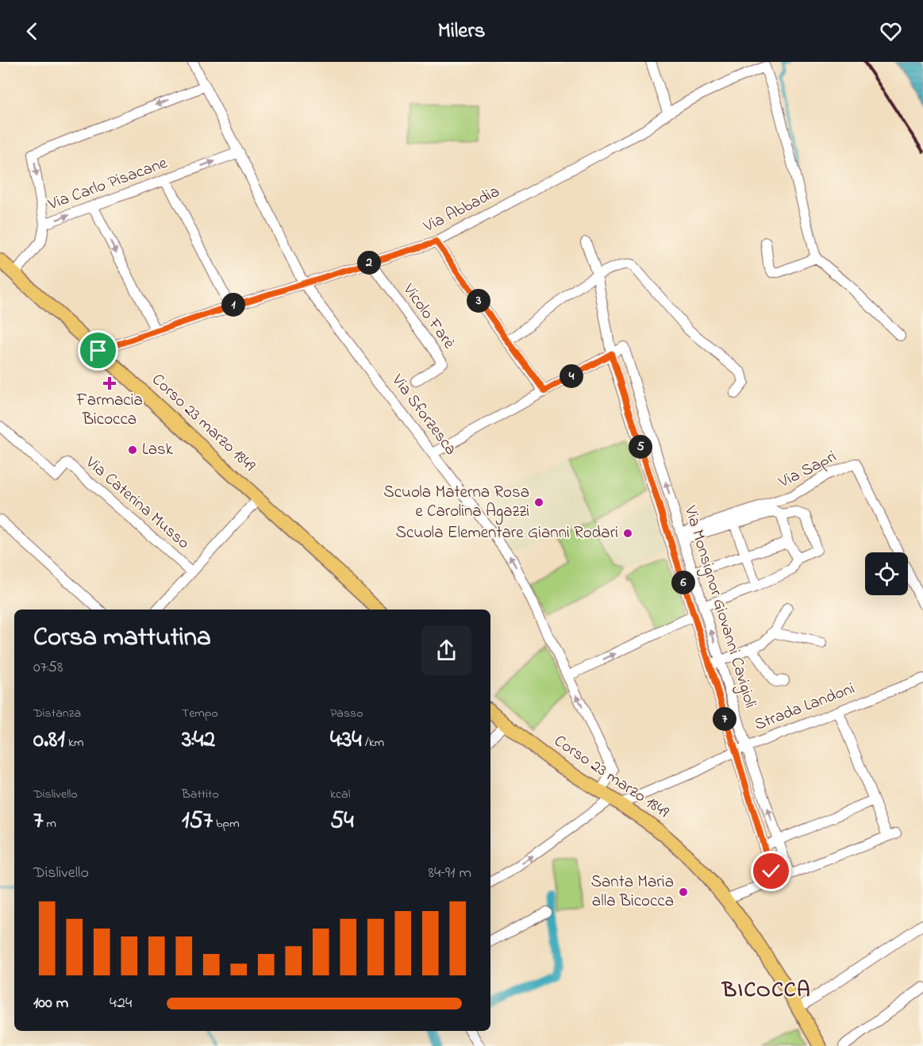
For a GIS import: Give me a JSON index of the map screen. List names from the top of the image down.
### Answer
{
  "streets": {
    "main road": ["Corso 23 marzo 1849"],
    "street": [
      "Via Carlo Pisacane",
      "Via Abbadia",
      "Vicolo Farè",
      "Via Sforzesca",
      "Via Sapri",
      "Via Caterina Musso",
      "Via Monsignor Giovanni Cavigioli",
      "Strada Landoni"
    ]
  },
  "crossings": [
    ["Via Carlo Pisacane", "Via Sforzesca"],
    ["Via Carlo Pisacane", "Corso 23 marzo 1849"],
    ["Via Abbadia", "Vicolo Farè"],
    ["Via Abbadia", "Via Sforzesca"],
    ["Via Abbadia", "Corso 23 marzo 1849"],
    ["Via Sforzesca", "Corso 23 marzo 1849"],
    ["Via Sforzesca", "Strada Landoni"],
    ["Corso 23 marzo 1849", "Strada Landoni"],
    ["Via Sapri", "Via Monsignor Giovanni Cavigioli"],
    ["Via Monsignor Giovanni Cavigioli", "Strada Landoni"]
  ],
  "one_way": ["Via Carlo Pisacane", "Via Sforzesca"],
  "districts": ["BICOCCA"],
  "places": {
    "health": ["Farmacia Bicocca"],
    "other": [
      "Lask",
      "Scuola Materna Rosa e Carolina Agazzi",
      "Scuola Elementare Gianni Rodari",
      "Santa Maria alla Bicocca"
    ]
  },
  "page": {
    "header": "Milers",
    "pins": [
      "2",
      "3",
      "1",
      "4",
      "5",
      "6",
      "7"
    ],
    "heading": ["Corsa mattutina", "07:58"],
    "stats": [
      ["Distanza", "0.81 km"],
      ["Tempo", "3:42"],
      ["Passo", "4:34 /km"],
      ["Dislivello", "7 m"],
      ["Battito", "157 bpm"],
      ["kcal", "54"]
    ],
    "chart": ["Dislivello", "84–91 m"],
    "list": [
      {
        "name": "100 m",
        "note": "4:24"
      }
    ]
  }
}
